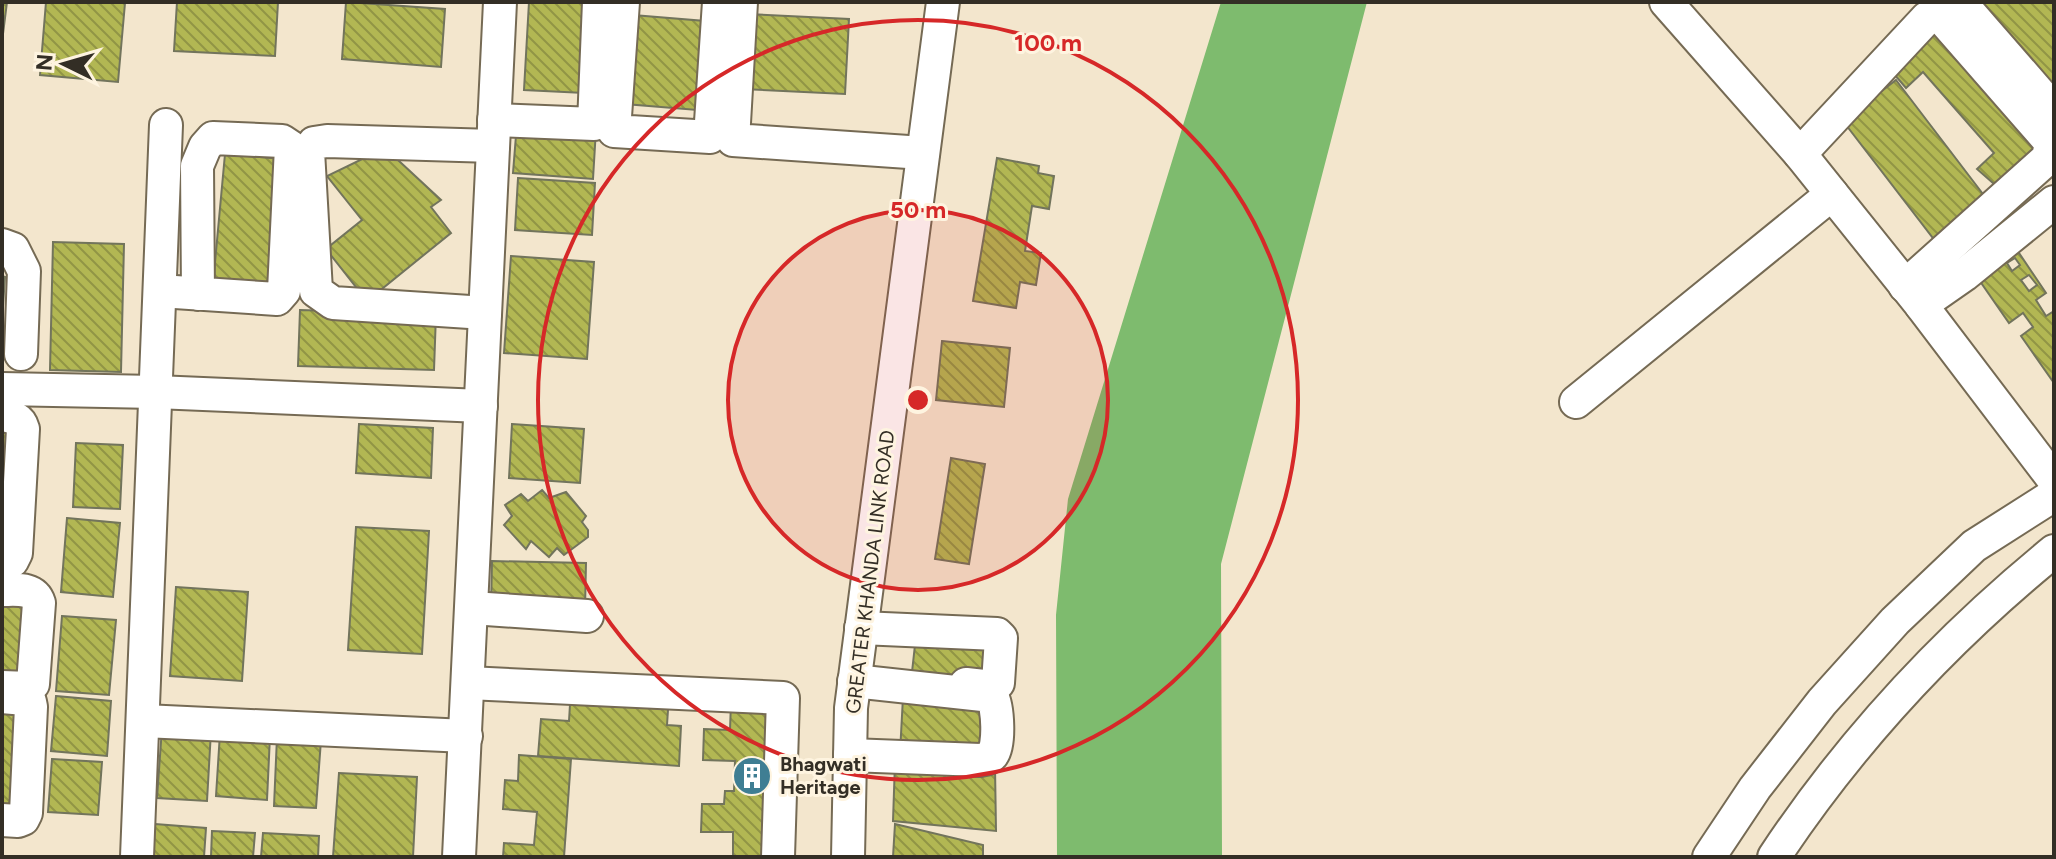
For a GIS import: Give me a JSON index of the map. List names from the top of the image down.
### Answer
{
  "streets": {
    "street": ["GREATER KHANDA LINK ROAD"]
  },
  "places": {
    "building": ["Bhagwati Heritage"]
  },
  "north": "left",
  "rings": ["100 m", "50 m"]
}
